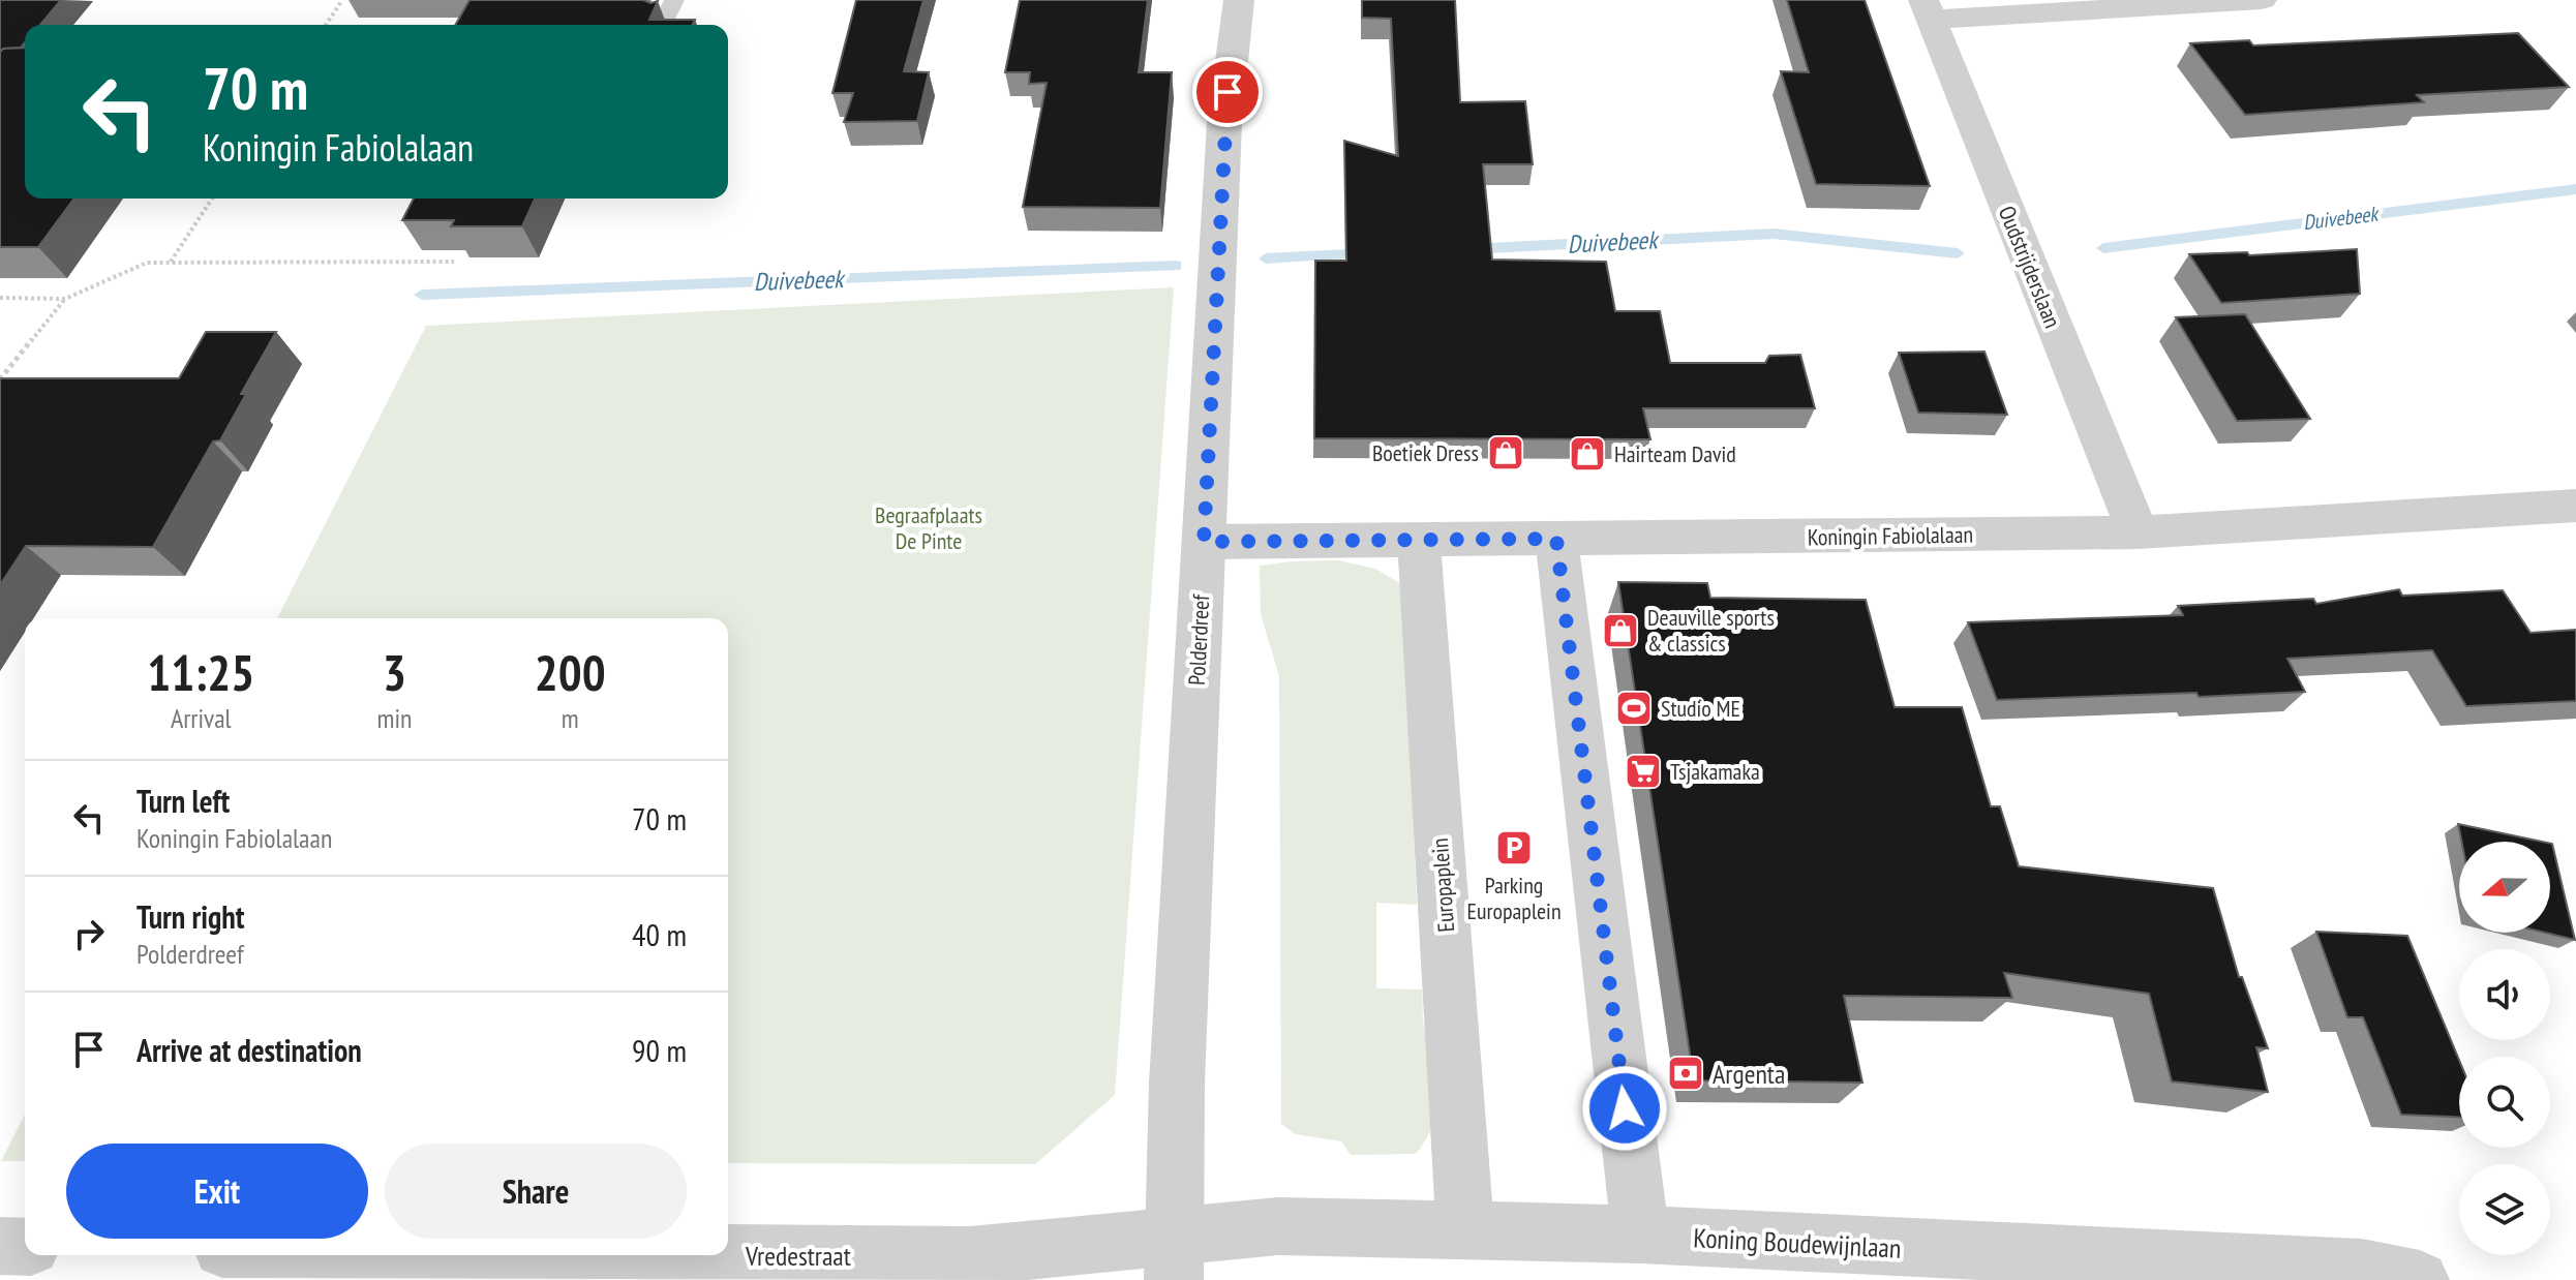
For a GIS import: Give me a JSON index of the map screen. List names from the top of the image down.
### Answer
{
  "streets": {
    "street": [
      "Oudstrijderslaan",
      "Koningin Fabiolalaan",
      "Polderdreef",
      "Europaplein",
      "Koning Boudewijnlaan",
      "Vredestraat"
    ]
  },
  "crossings": [
    ["Oudstrijderslaan", "Koningin Fabiolalaan"],
    ["Koningin Fabiolalaan", "Polderdreef"],
    ["Koningin Fabiolalaan", "Europaplein"],
    ["Polderdreef", "Koning Boudewijnlaan"],
    ["Polderdreef", "Vredestraat"],
    ["Europaplein", "Koning Boudewijnlaan"],
    ["Koning Boudewijnlaan", "Vredestraat"]
  ],
  "water": ["Duivebeek"],
  "parks": ["Begraafplaats De Pinte"],
  "places": {
    "shop": ["Boetiek Dress", "Hairteam David", "Deauville sports & classics"],
    "sports": ["Studio ME"],
    "supermarket": ["Tsjakamaka"],
    "parking": ["Parking Europaplein"],
    "bank": ["Argenta"]
  },
  "north": "left",
  "page": {
    "turn": ["70 m", "Koningin Fabiolalaan"],
    "eta": [
      "11:25",
      "Arrival",
      "3",
      "min",
      "200",
      "m"
    ],
    "list": [
      {
        "name": "Turn left",
        "note": "Koningin Fabiolalaan",
        "value": "70 m"
      },
      {
        "name": "Turn right",
        "note": "Polderdreef",
        "value": "40 m"
      },
      {
        "name": "Arrive at destination",
        "value": "90 m"
      }
    ],
    "buttons": ["Exit", "Share"]
  }
}
